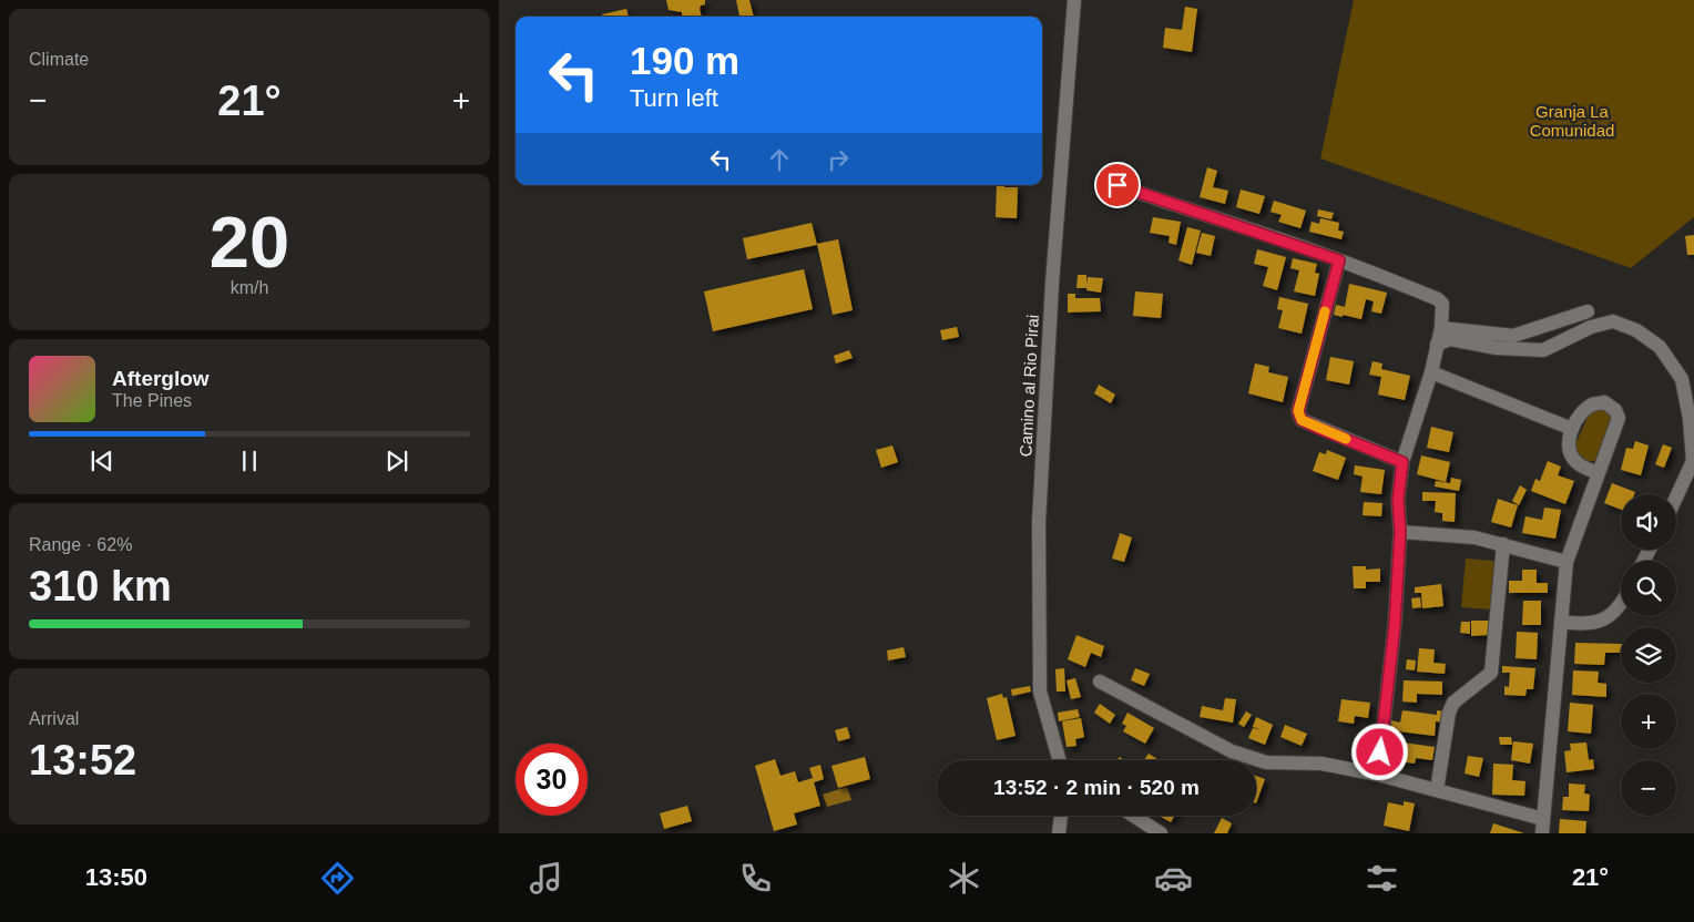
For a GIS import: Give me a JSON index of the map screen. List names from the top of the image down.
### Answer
{
  "streets": {
    "street": ["Camino al Rio Pirai"]
  },
  "parks": ["Granja La Comunidad"],
  "page": {
    "tile": [
      "Climate",
      ["20", "km/h"],
      ["Range · 62%", "310 km"],
      ["Arrival", "13:52"]
    ],
    "turn": ["190 m", "Turn left"],
    "heat": ["−", "21°", "+"],
    "song": ["Afterglow", "The Pines"],
    "map_buttons": ["+", "−"],
    "limit": "30",
    "trip": "13:52 · 2 min · 520 m",
    "tabs": ["13:50", "21°"]
  }
}
